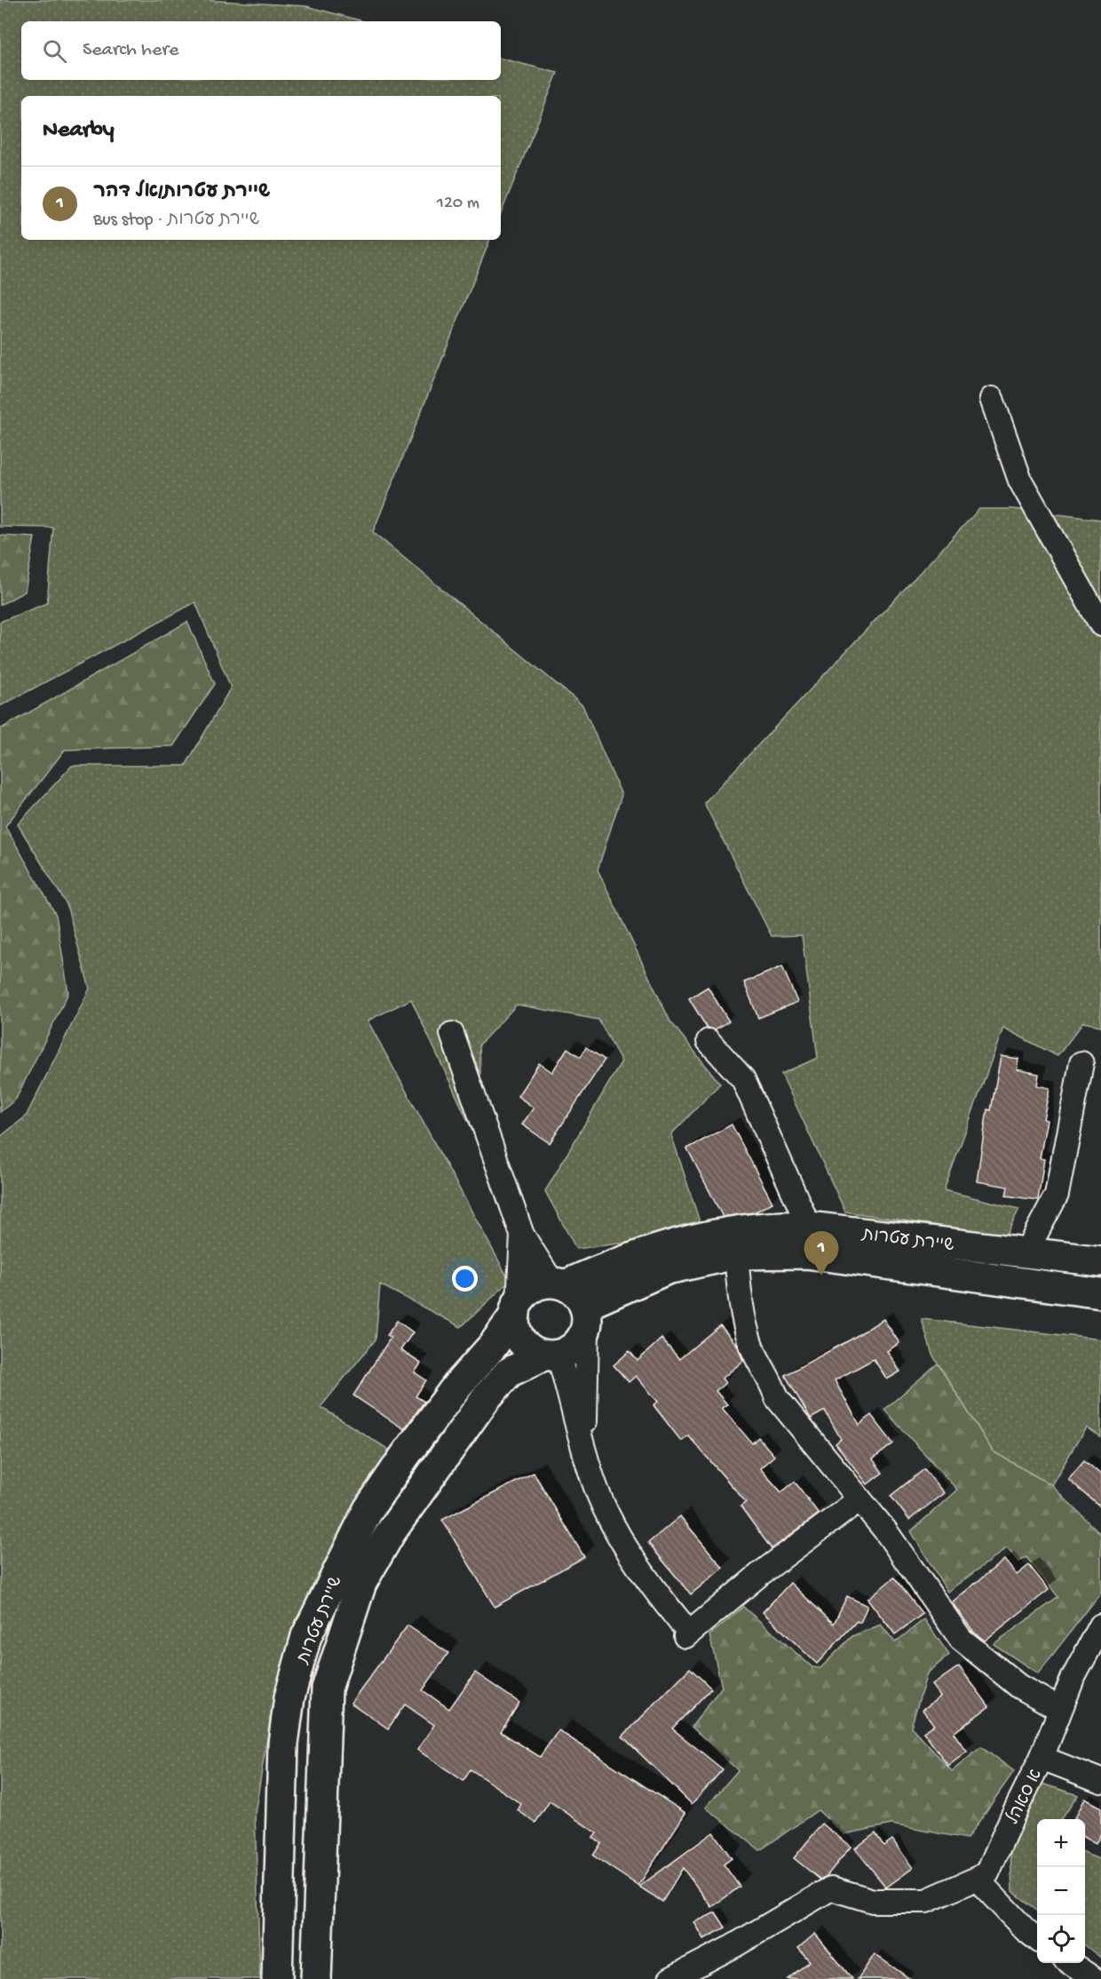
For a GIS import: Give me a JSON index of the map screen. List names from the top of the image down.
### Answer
{
  "streets": {
    "main road": ["שיירת עטרות"],
    "street": ["א סאהל"]
  },
  "page": {
    "search": "Search here",
    "heading": "Nearby",
    "list": [
      {
        "mark": "1",
        "name": "שיירת עטרות/אל דהר",
        "note": "Bus stop · שיירת עטרות",
        "value": "120 m"
      }
    ],
    "pins": "1",
    "map_buttons": ["+", "−"]
  }
}
